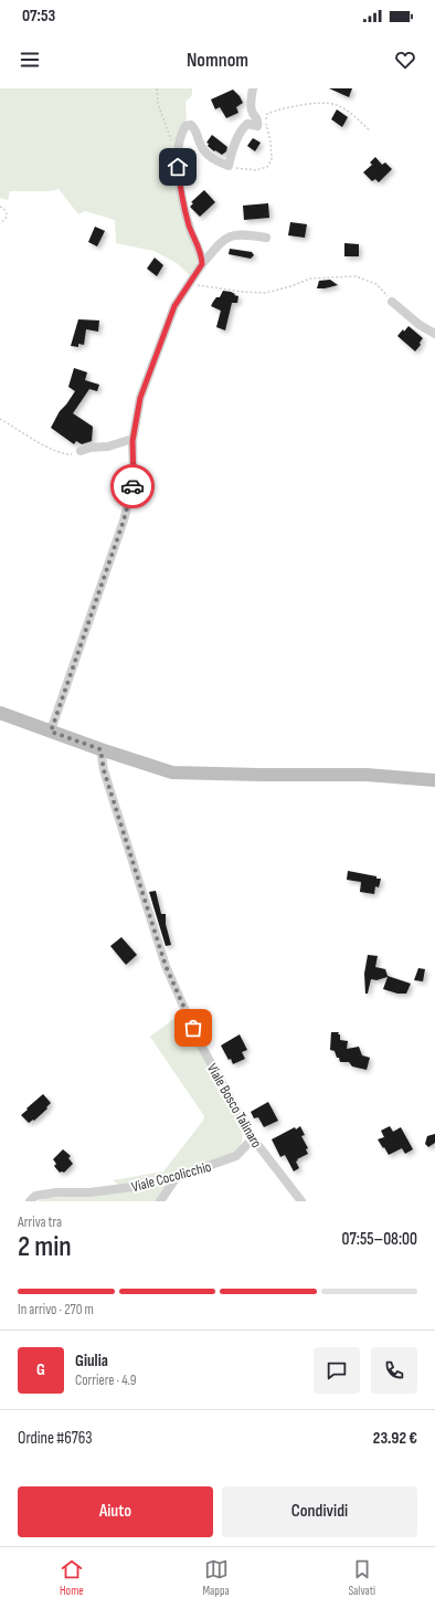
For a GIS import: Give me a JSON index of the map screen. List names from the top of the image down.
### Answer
{
  "streets": {
    "street": ["Viale Bosco Talinaro", "Viale Cocolicchio"]
  },
  "crossings": [
    ["Viale Bosco Talinaro", "Viale Cocolicchio"]
  ],
  "page": {
    "status": "07:53",
    "header": "Nomnom",
    "heading": ["2 min", "Arriva tra", "07:55–08:00"],
    "panel": [
      "Giulia",
      "Corriere · 4.9",
      "Ordine #6763",
      "23.92 €"
    ],
    "bar": "In arrivo · 270 m",
    "round": "G",
    "buttons": ["Aiuto", "Condividi"],
    "tabs": ["Home", "Mappa", "Salvati"]
  }
}
